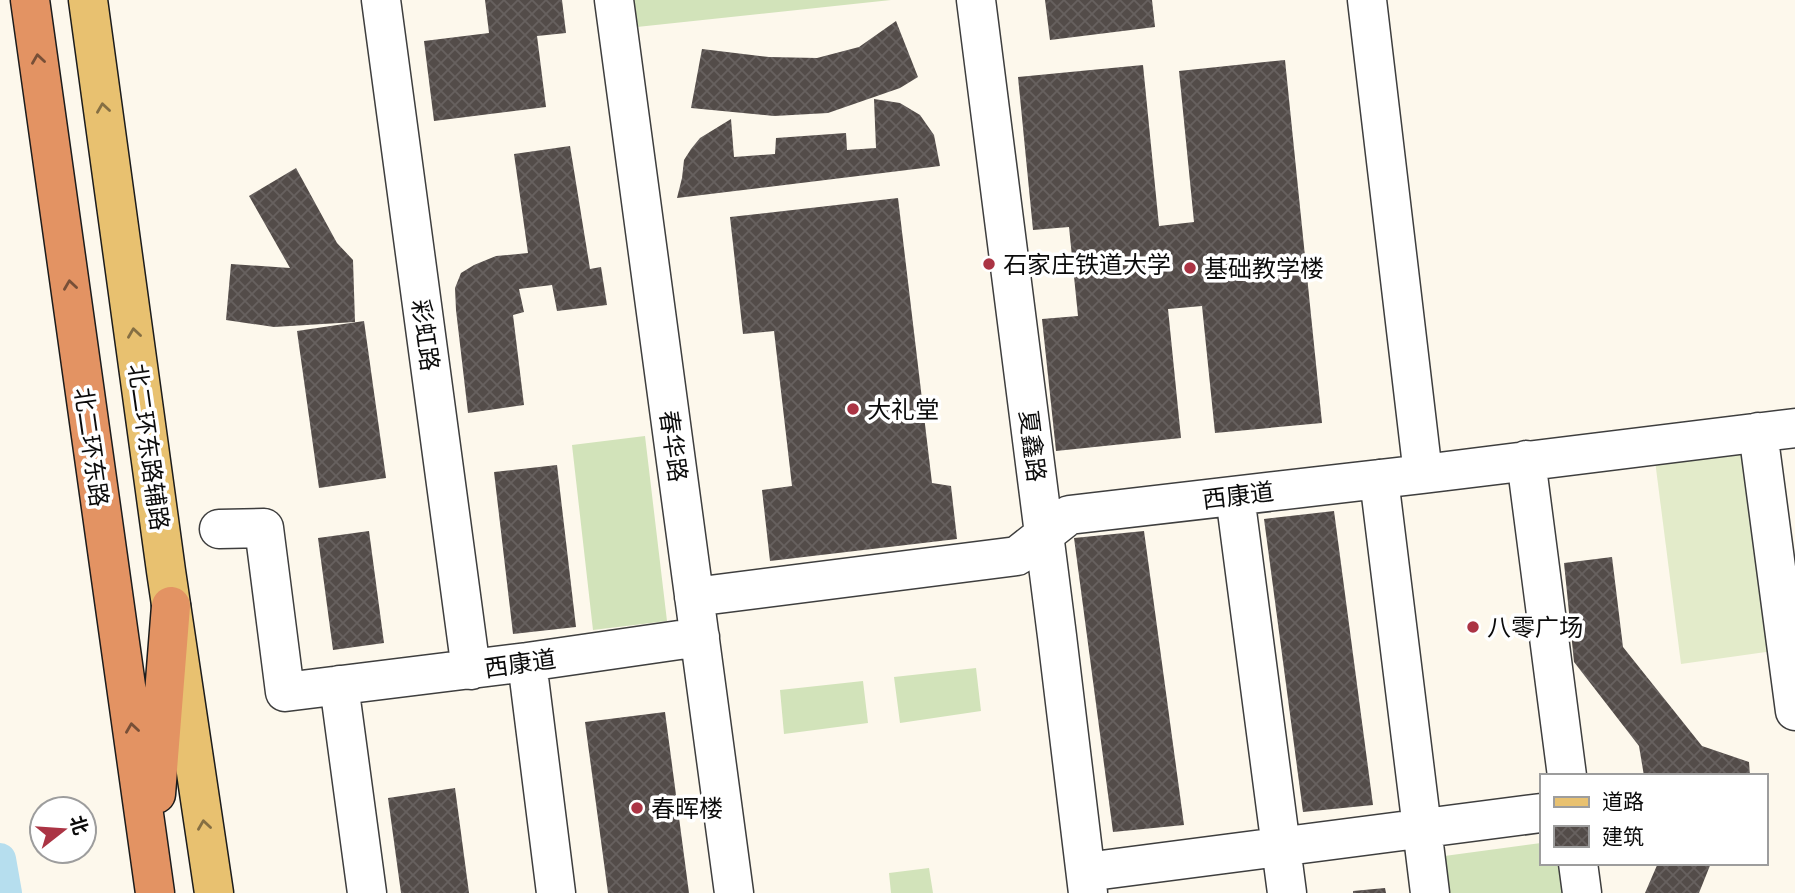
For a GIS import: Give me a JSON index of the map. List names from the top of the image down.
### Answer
{
  "streets": {
    "highway": ["北二环东路"],
    "main road": ["北二环东路辅路"],
    "street": [
      "彩虹路",
      "春华路",
      "夏鑫路",
      "西康道"
    ]
  },
  "crossings": [
    ["彩虹路", "西康道"],
    ["春华路", "西康道"],
    ["夏鑫路", "西康道"]
  ],
  "one_way": ["北二环东路辅路"],
  "places": [
    "石家庄铁道大学",
    "基础教学楼",
    "大礼堂",
    "八零广场",
    "春晖楼"
  ],
  "legend": ["道路", "建筑"],
  "north": "right"
}
